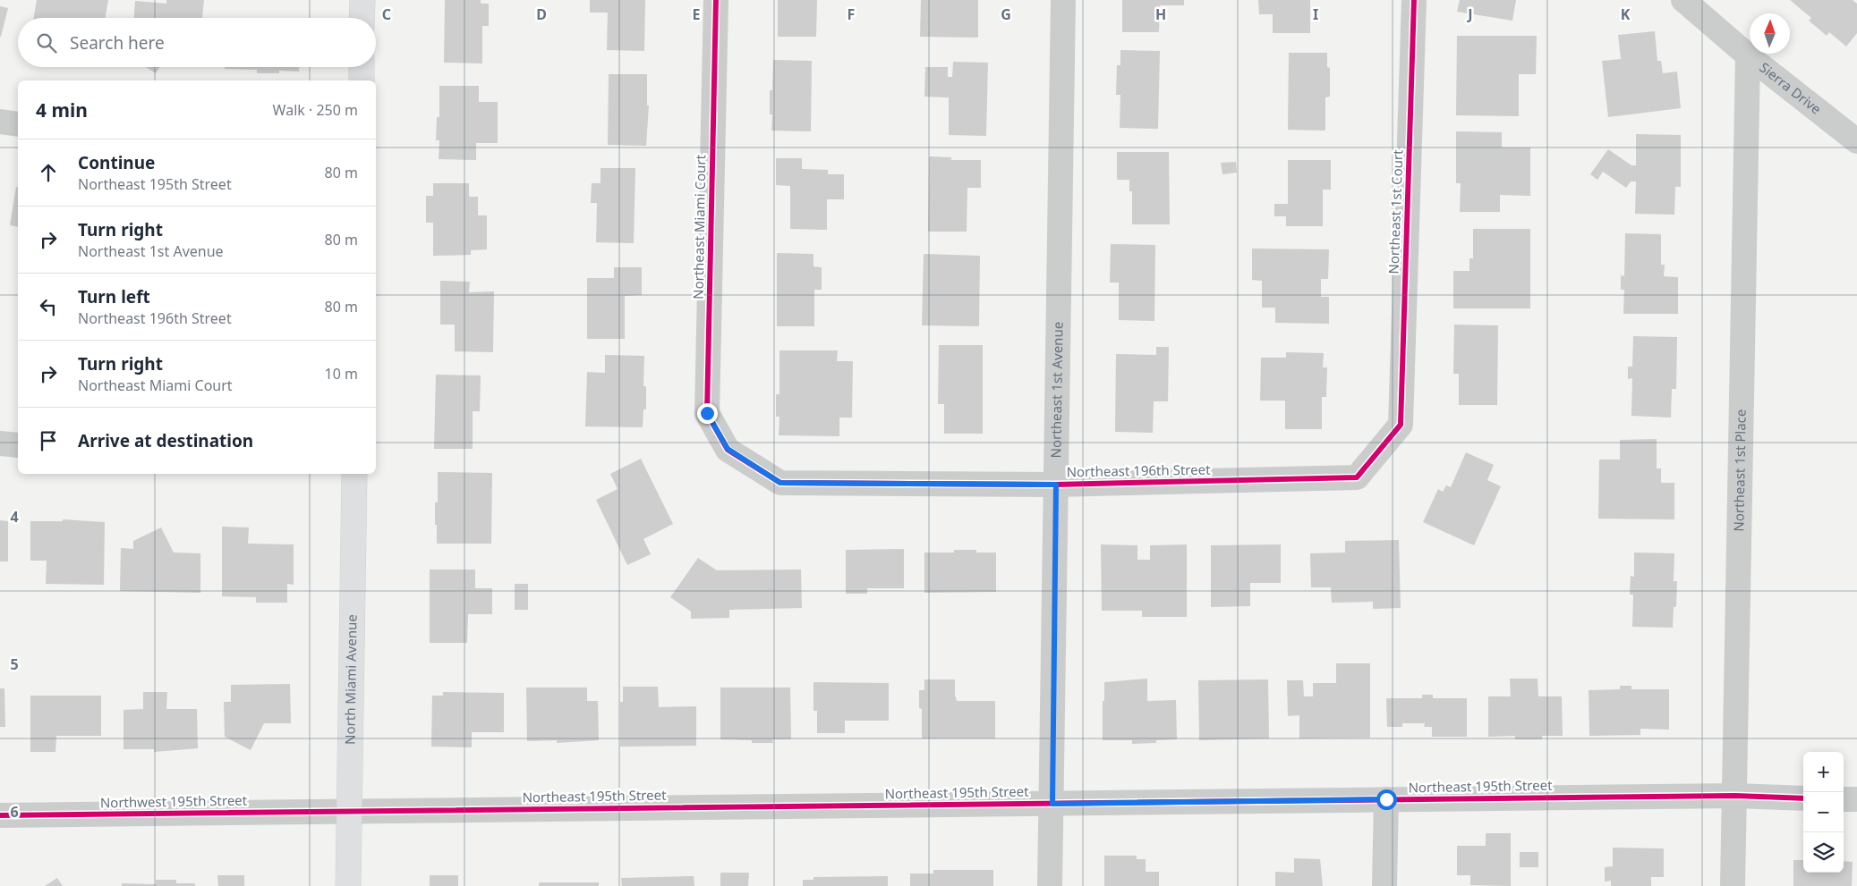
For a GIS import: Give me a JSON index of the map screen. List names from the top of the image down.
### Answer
{
  "streets": {
    "street": [
      "Sierra Drive",
      "Northeast 1st Court",
      "Northeast Miami Court",
      "Northeast 1st Avenue",
      "Northeast 1st Place",
      "Northeast 196th Street",
      "North Miami Avenue",
      "Northeast 195th Street",
      "Northwest 195th Street"
    ]
  },
  "crossings": [
    ["Sierra Drive", "Northeast 1st Place"],
    ["Northeast 1st Court", "Northeast 196th Street"],
    ["Northeast Miami Court", "Northeast 196th Street"],
    ["Northeast 1st Avenue", "Northeast 196th Street"],
    ["Northeast 1st Avenue", "Northeast 195th Street"],
    ["Northeast 1st Place", "Northeast 195th Street"],
    ["North Miami Avenue", "Northeast 195th Street"],
    ["North Miami Avenue", "Northwest 195th Street"],
    ["Northeast 195th Street", "Northwest 195th Street"]
  ],
  "north": "top",
  "page": {
    "search": "Search here",
    "heading": ["4 min", "Walk · 250 m"],
    "list": [
      ["Continue", "Northeast 195th Street", "80 m"],
      ["Turn right", "Northeast 1st Avenue", "80 m"],
      ["Turn left", "Northeast 196th Street", "80 m"],
      ["Turn right", "Northeast Miami Court", "10 m"],
      "Arrive at destination"
    ],
    "map_buttons": ["+", "−"]
  },
  "grid": {
    "columns": [
      "C",
      "D",
      "E",
      "F",
      "G",
      "H",
      "I",
      "J",
      "K"
    ],
    "rows": ["4", "5", "6"]
  }
}
